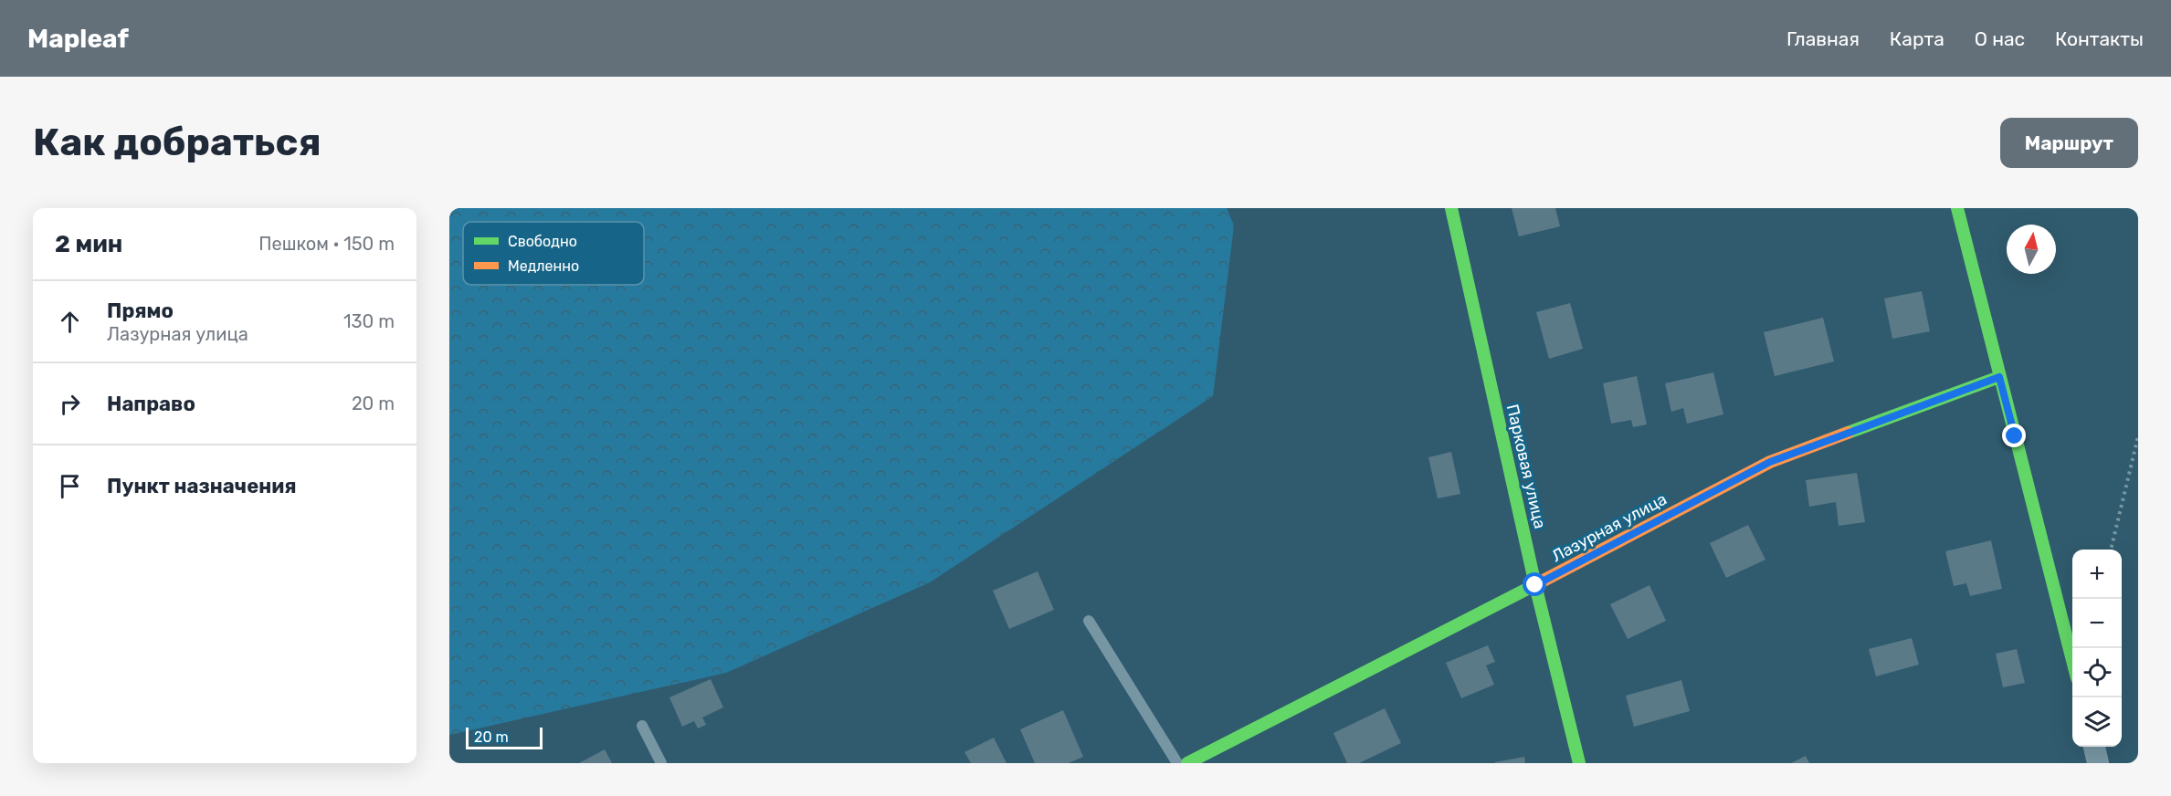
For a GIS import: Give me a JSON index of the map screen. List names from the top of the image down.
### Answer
{
  "streets": {
    "street": ["Парковая улица", "Лазурная улица"]
  },
  "crossings": [
    ["Парковая улица", "Лазурная улица"]
  ],
  "legend": ["Свободно", "Медленно"],
  "scale_bar": "20 m",
  "north": "top",
  "page": {
    "header": "Mapleaf",
    "nav": [
      "Главная",
      "Карта",
      "О нас",
      "Контакты"
    ],
    "buttons": "Маршрут",
    "title": "Как добраться",
    "heading": ["2 мин", "Пешком · 150 m"],
    "list": [
      ["Прямо", "Лазурная улица", "130 m"],
      ["Направо", "20 m"],
      "Пункт назначения"
    ],
    "map_buttons": ["+", "−"],
    "scale": "20 m"
  }
}
